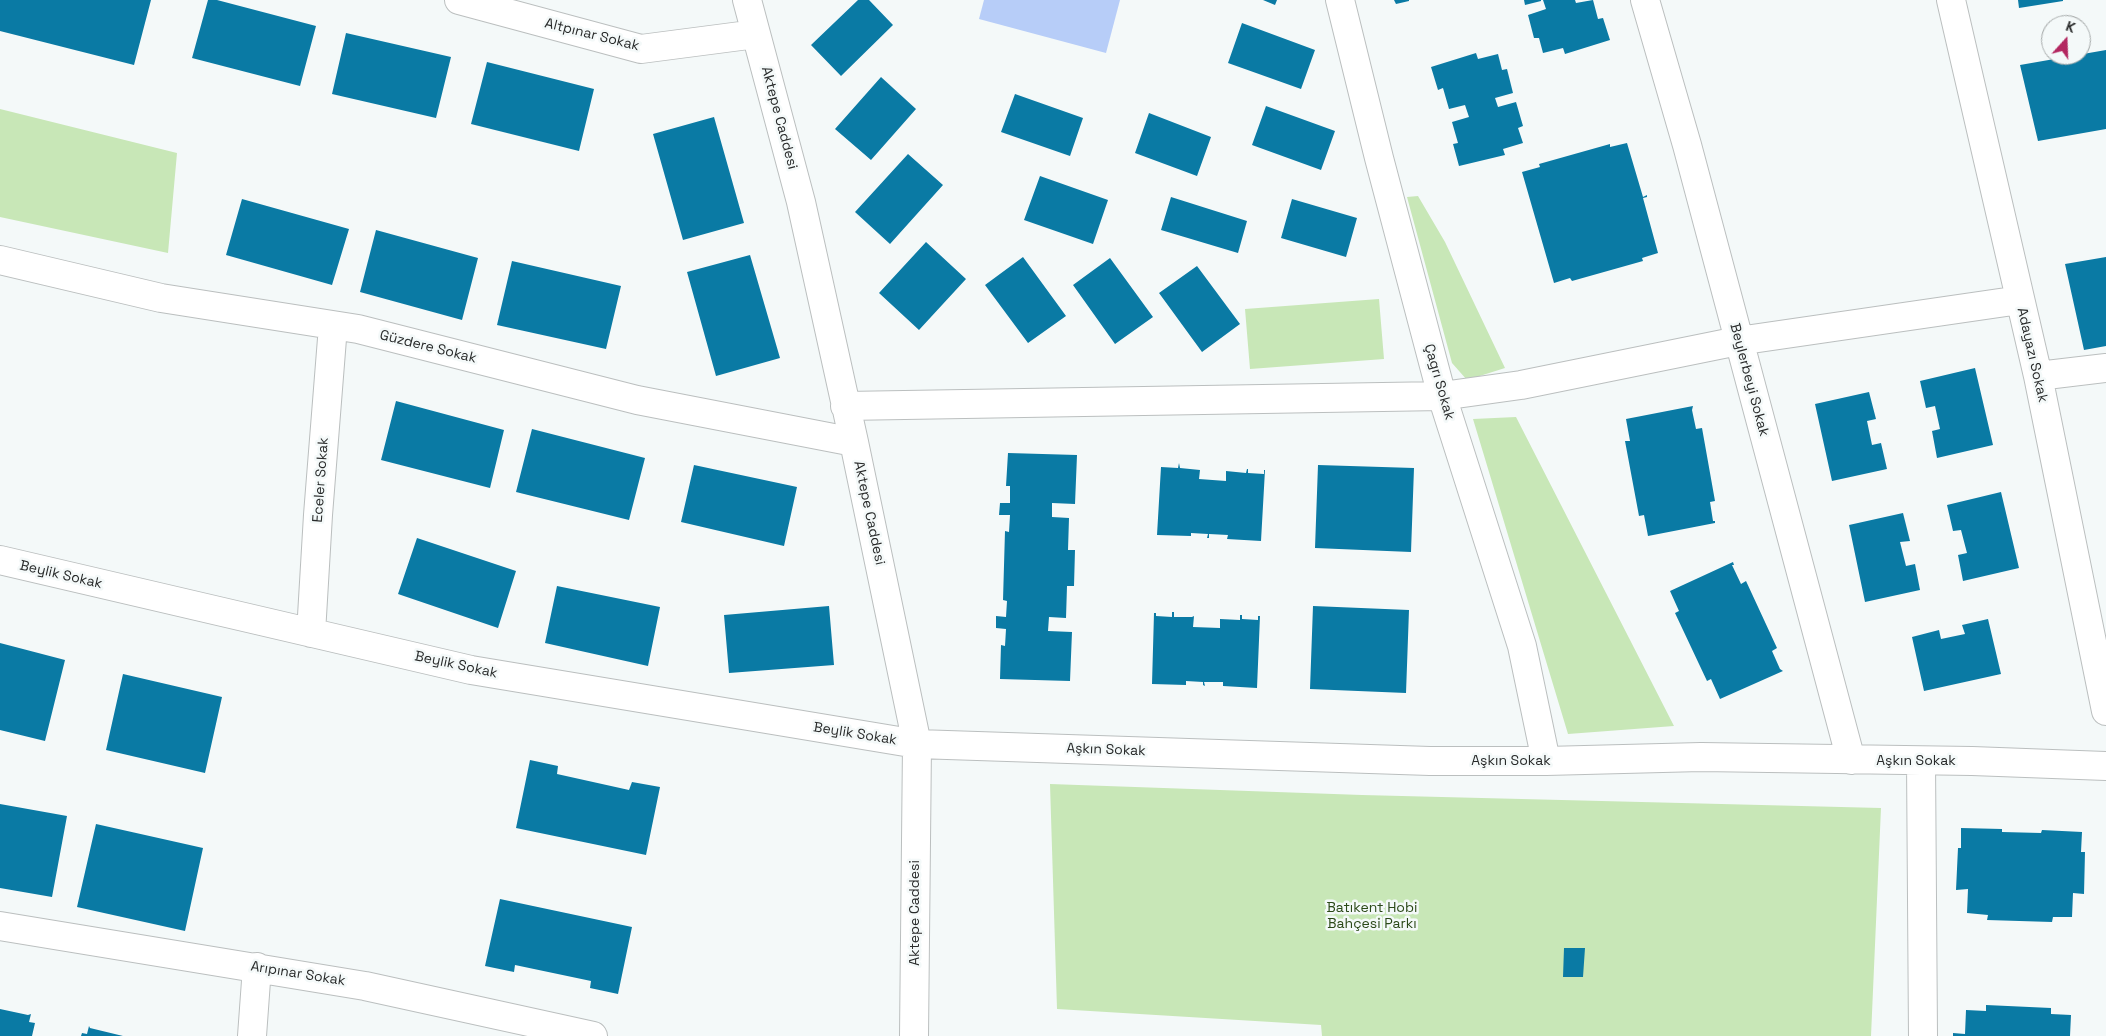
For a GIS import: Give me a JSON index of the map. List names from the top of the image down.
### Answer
{
  "streets": {
    "street": [
      "Altpınar Sokak",
      "Aktepe Caddesi",
      "Güzdere Sokak",
      "Adayazı Sokak",
      "Beylerbeyi Sokak",
      "Çagrı Sokak",
      "Eceler Sokak",
      "Beylik Sokak",
      "Aşkın Sokak",
      "Arıpınar Sokak"
    ]
  },
  "crossings": [
    ["Altpınar Sokak", "Aktepe Caddesi"],
    ["Aktepe Caddesi", "Güzdere Sokak"],
    ["Aktepe Caddesi", "Beylik Sokak"],
    ["Aktepe Caddesi", "Aşkın Sokak"],
    ["Güzdere Sokak", "Eceler Sokak"],
    ["Beylerbeyi Sokak", "Aşkın Sokak"],
    ["Çagrı Sokak", "Aşkın Sokak"],
    ["Eceler Sokak", "Beylik Sokak"],
    ["Beylik Sokak", "Aşkın Sokak"]
  ],
  "parks": ["Batıkent Hobi Bahçesi Parkı"],
  "north": "top"
}
